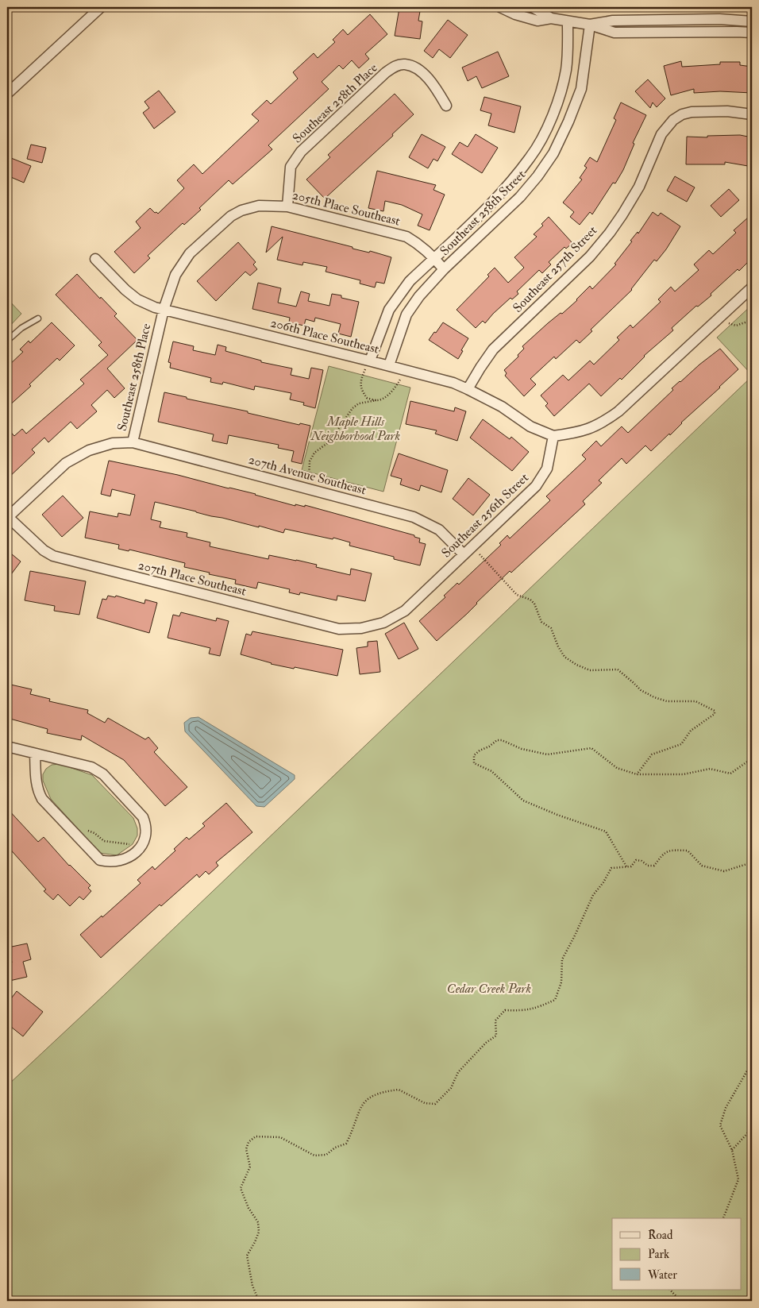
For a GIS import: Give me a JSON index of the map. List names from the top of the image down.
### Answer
{
  "streets": {
    "street": [
      "Southeast 258th Place",
      "205th Place Southeast",
      "Southeast 258th Street",
      "Southeast 257th Street",
      "206th Place Southeast",
      "207th Avenue Southeast",
      "Southeast 256th Street",
      "207th Place Southeast"
    ]
  },
  "crossings": [
    ["Southeast 258th Place", "205th Place Southeast"],
    ["Southeast 258th Place", "206th Place Southeast"],
    ["Southeast 258th Place", "207th Avenue Southeast"],
    ["Southeast 258th Place", "207th Place Southeast"],
    ["205th Place Southeast", "Southeast 258th Street"],
    ["205th Place Southeast", "206th Place Southeast"],
    ["Southeast 258th Street", "206th Place Southeast"],
    ["Southeast 257th Street", "206th Place Southeast"],
    ["206th Place Southeast", "Southeast 256th Street"],
    ["207th Avenue Southeast", "Southeast 256th Street"],
    ["Southeast 256th Street", "207th Place Southeast"]
  ],
  "parks": ["Maple Hills Neighborhood Park", "Cedar Creek Park"],
  "legend": ["Road", "Park", "Water"]
}
